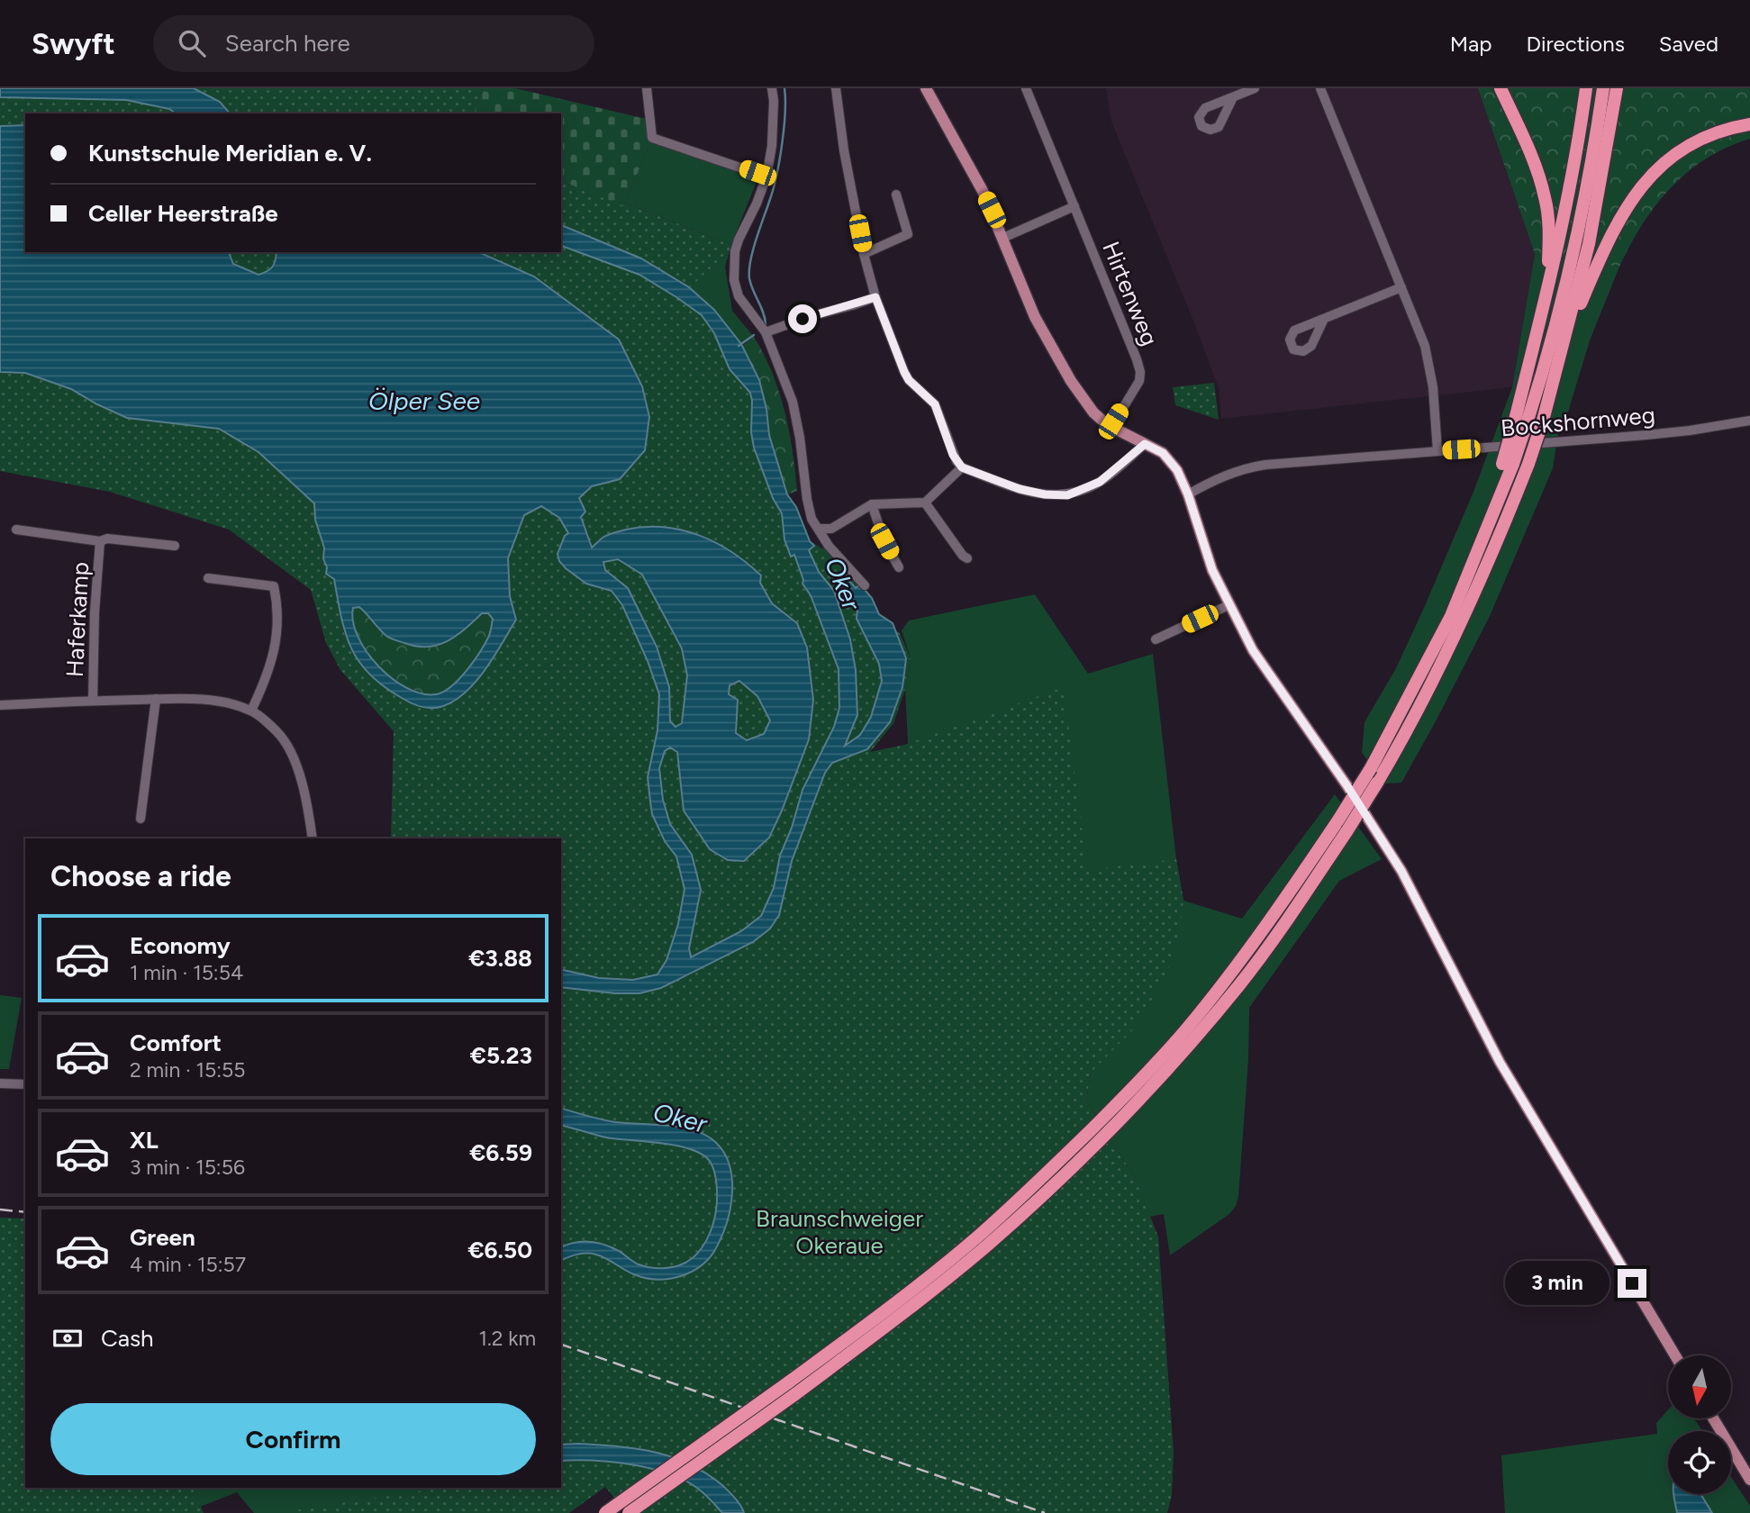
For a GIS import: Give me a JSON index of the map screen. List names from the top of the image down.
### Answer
{
  "streets": {
    "street": ["Hirtenweg", "Bockshornweg", "Haferkamp"]
  },
  "water": ["Ölper See", "Oker"],
  "parks": ["Braunschweiger Okeraue"],
  "north": "bottom",
  "page": {
    "header": "Swyft",
    "search": "Search here",
    "nav": ["Map", "Directions", "Saved"],
    "banner": ["Kunstschule Meridian e. V.", "Celler Heerstraße"],
    "heading": "Choose a ride",
    "list": [
      {
        "name": "Economy",
        "note": "1 min · 15:54",
        "value": "€3.88"
      },
      {
        "name": "Comfort",
        "note": "2 min · 15:55",
        "value": "€5.23"
      },
      {
        "name": "XL",
        "note": "3 min · 15:56",
        "value": "€6.59"
      },
      {
        "name": "Green",
        "note": "4 min · 15:57",
        "value": "€6.50"
      }
    ],
    "bubble": "3 min",
    "pay": ["Cash", "1.2 km"],
    "buttons": "Confirm"
  }
}
